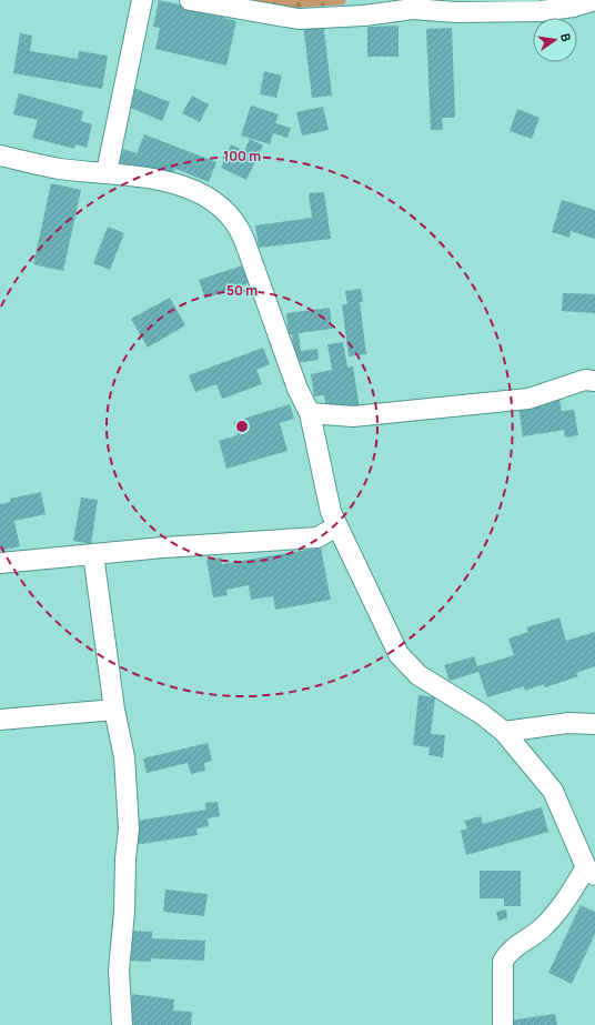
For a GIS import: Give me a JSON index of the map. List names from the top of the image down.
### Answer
{
  "north": "right",
  "rings": ["100 m", "50 m"]
}
